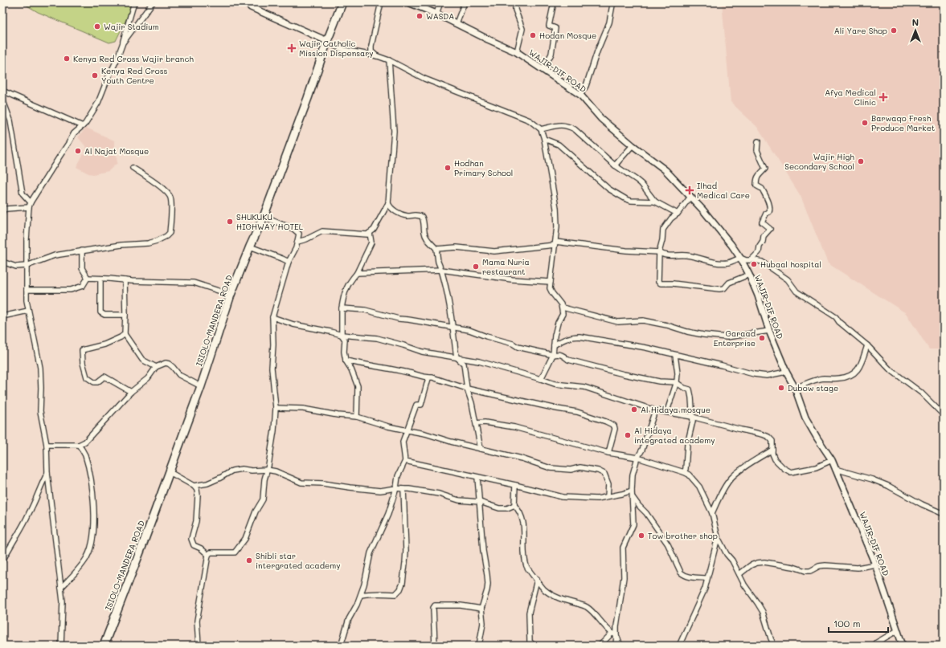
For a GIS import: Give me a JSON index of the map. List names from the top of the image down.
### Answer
{
  "streets": {
    "highway": ["ISIOLO-MANDERA ROAD"],
    "main road": ["WAJIR-DIF ROAD"]
  },
  "places": {
    "other": [
      "WASDA",
      "Wajir Stadium",
      "Ali Yare Shop",
      "Hodan Mosque",
      "Kenya Red Cross Wajir branch",
      "Kenya Red Cross Youth Centre",
      "Barwaqo Fresh Produce Market",
      "Al Najat Mosque",
      "Wajir High Secondary School",
      "Hodhan Primary School",
      "SHUKUKU HIGHWAY HOTEL",
      "Hubaal hospital",
      "Mama Nuria restaurant",
      "Garaad Enterprise",
      "Dubow stage",
      "Al Hidaya mosque",
      "Al Hidaya integrated academy",
      "Tow brother shop",
      "Shibli star intergrated academy"
    ],
    "health": ["Wajir Catholic Mission Dispensary", "Afya Medical Clinic", "Ilhad Medical Care"]
  },
  "scale_bar": "100 m",
  "north": "top"
}
